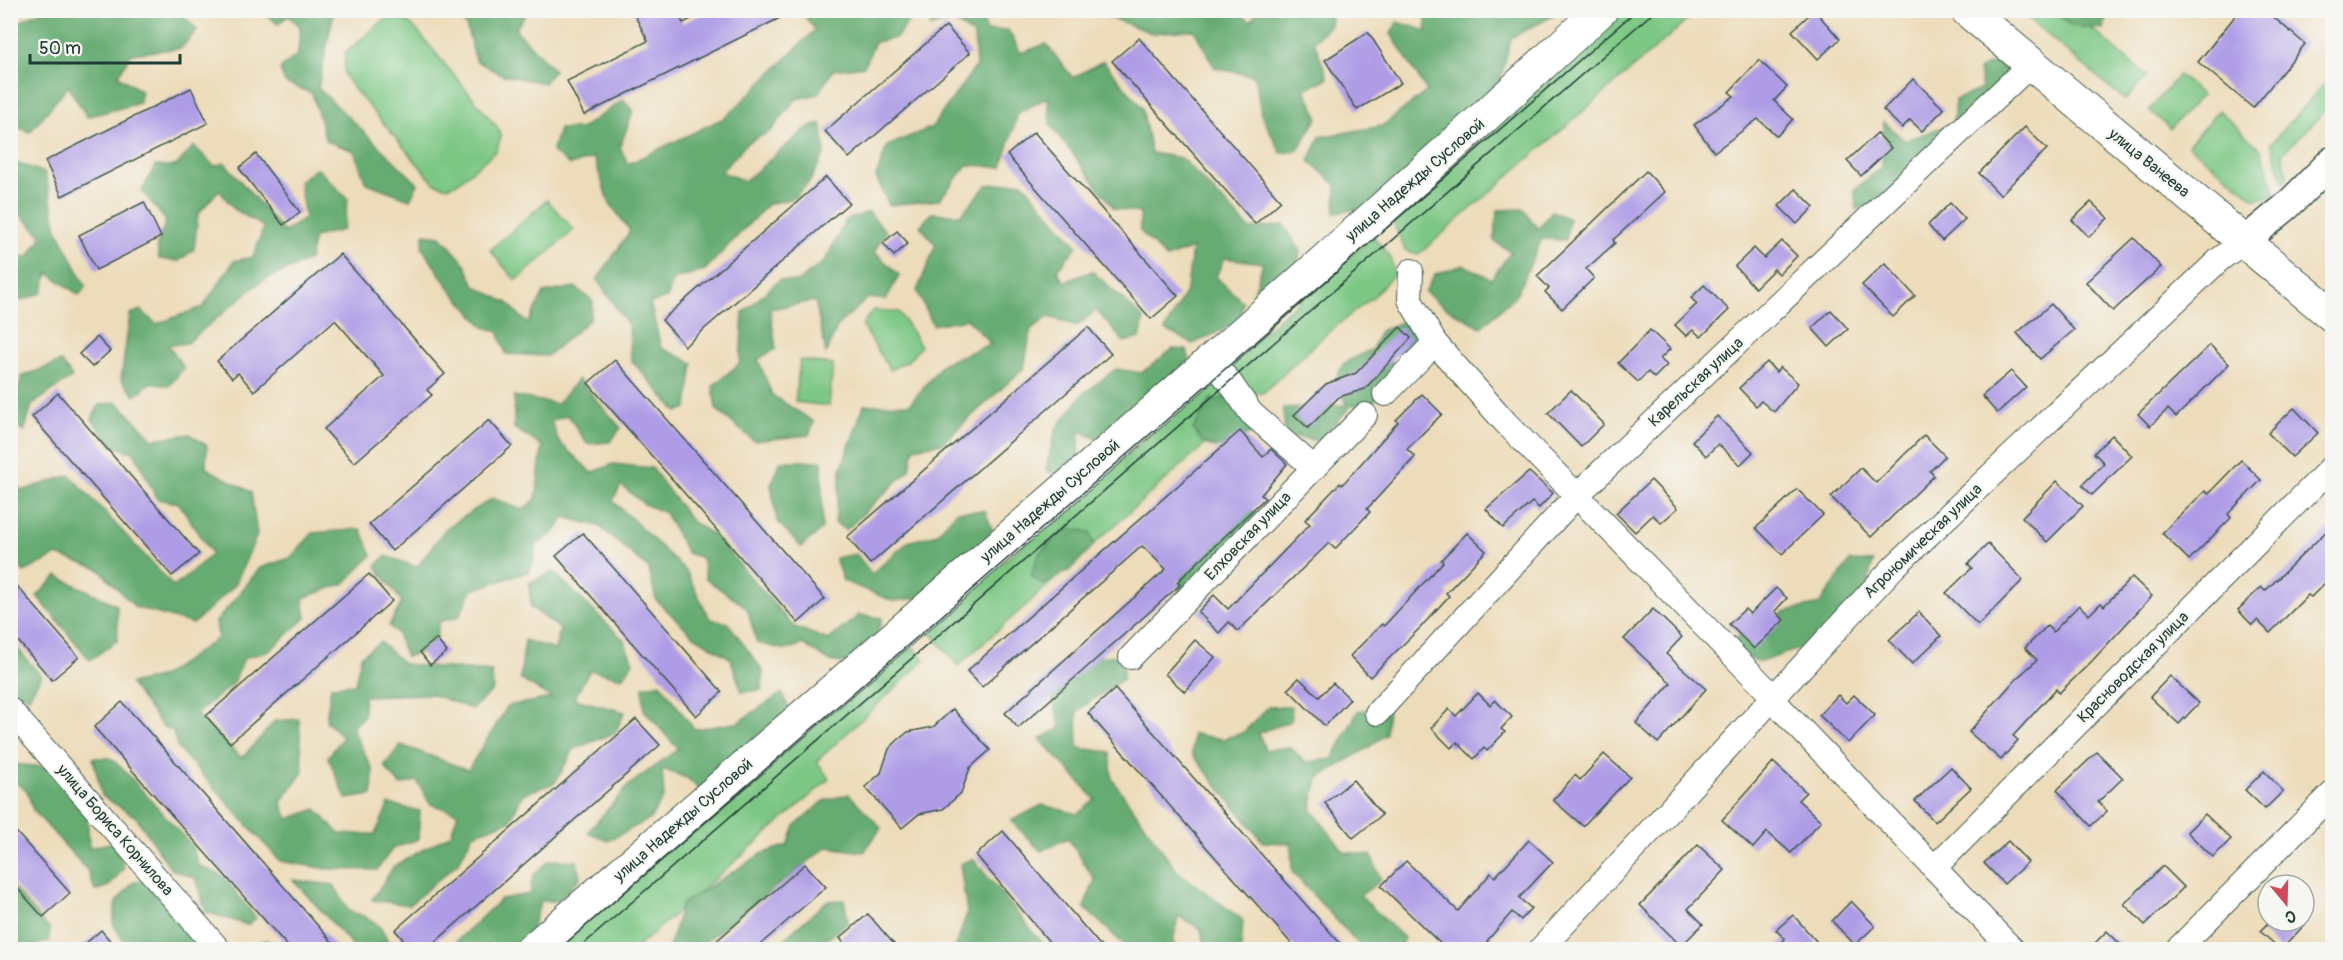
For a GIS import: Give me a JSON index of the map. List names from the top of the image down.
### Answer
{
  "streets": {
    "main road": ["улица Ванеева", "улица Надежды Сусловой"],
    "street": [
      "Карельская улица",
      "Елховская улица",
      "Агрономическая улица",
      "Красноводская улица",
      "улица Бориса Корнилова"
    ]
  },
  "crossings": [
    ["улица Ванеева", "Карельская улица"],
    ["улица Ванеева", "Агрономическая улица"]
  ],
  "scale_bar": "50 m",
  "north": "bottom"
}
